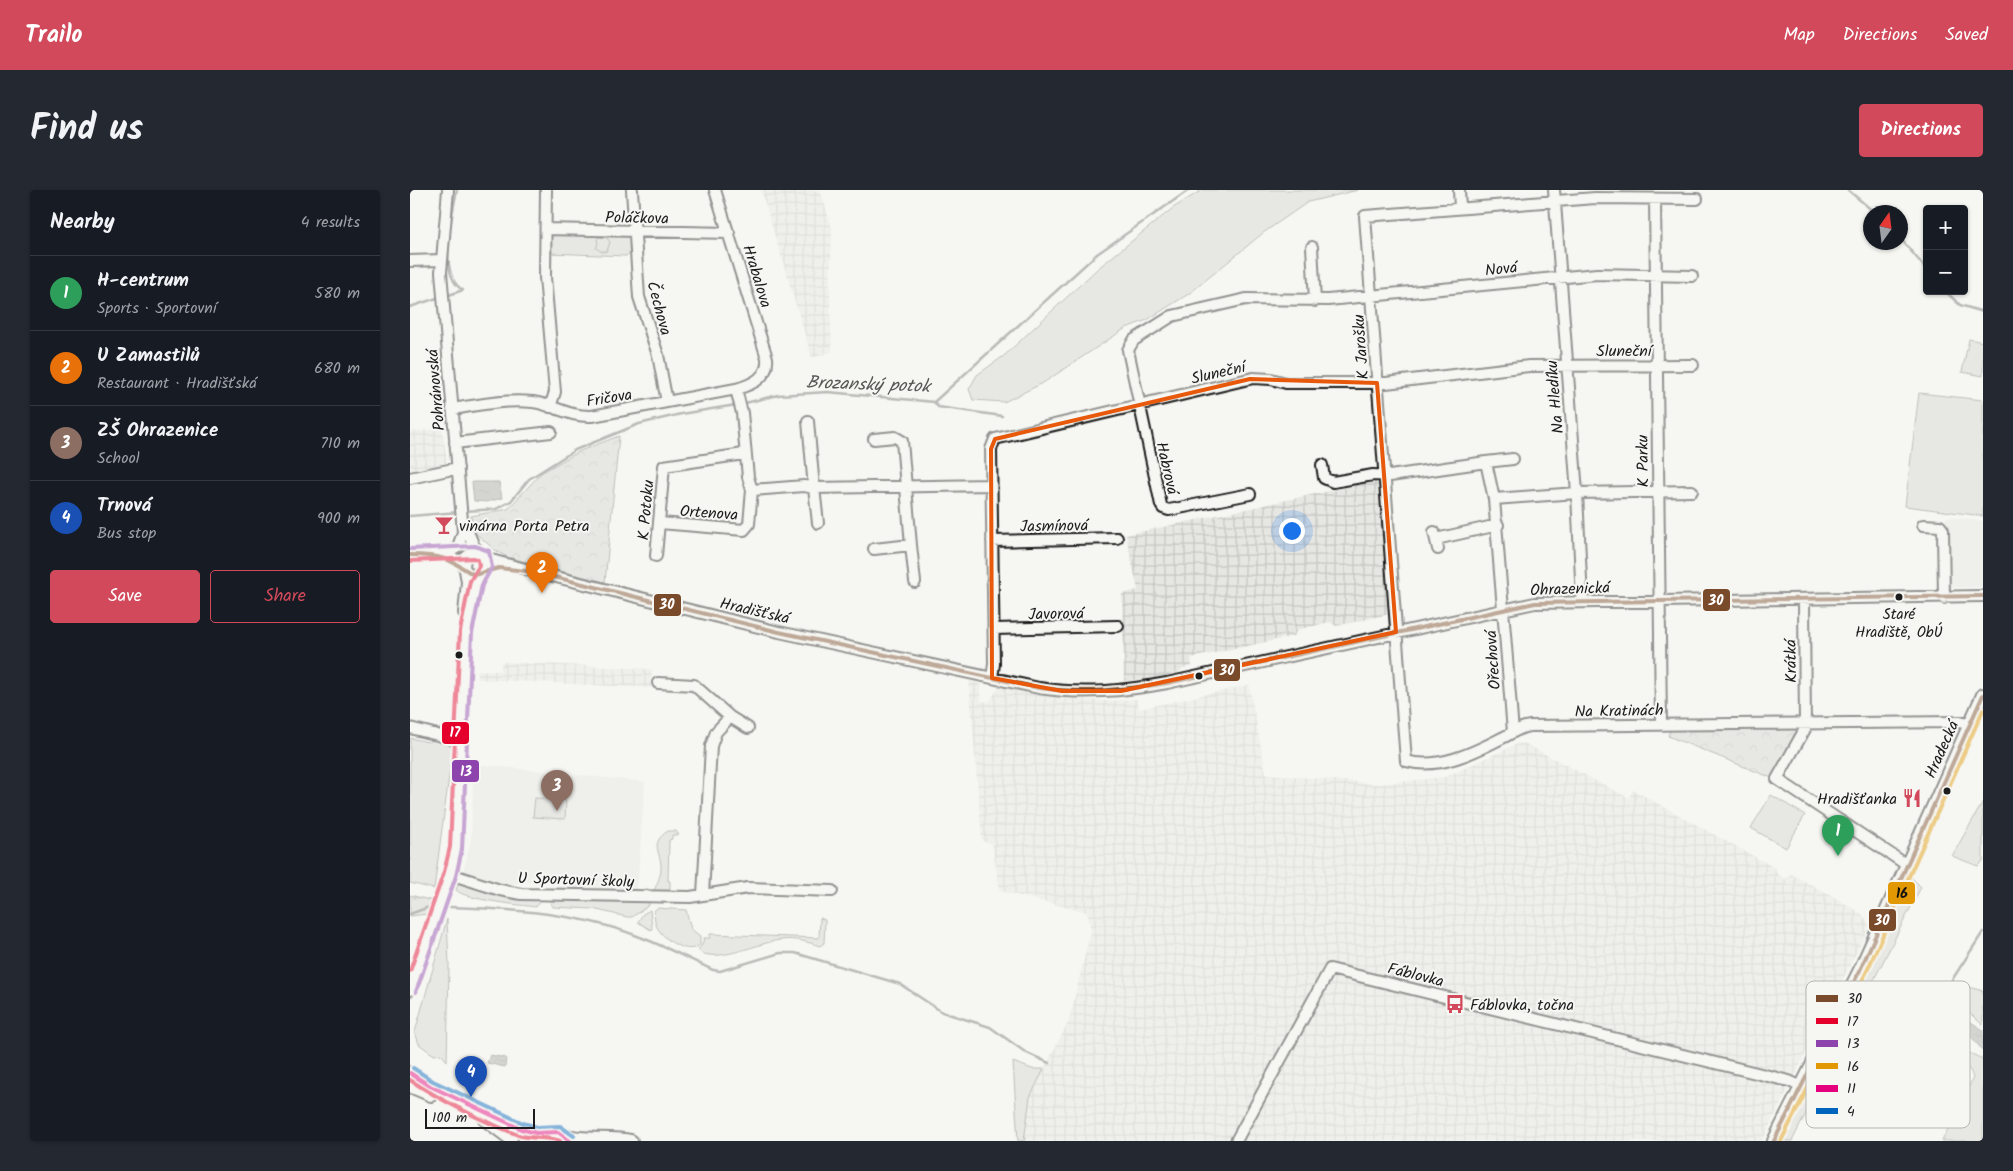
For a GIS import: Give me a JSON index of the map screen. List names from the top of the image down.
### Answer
{
  "streets": {
    "main road": ["Hradecká"],
    "street": [
      "Poláčkova",
      "Nová",
      "Hrabalova",
      "Čechova",
      "K Jarošku",
      "Sluneční",
      "Pohránovská",
      "Fričova",
      "Na Hledíku",
      "K Parku",
      "Habrová",
      "K Potoku",
      "Ortenova",
      "Jasmínová",
      "Ohrazenická",
      "Hradišťská",
      "Javorová",
      "Ořechová",
      "Krátká",
      "Na Kratinách",
      "U Sportovní školy",
      "Fáblovka"
    ]
  },
  "crossings": [
    ["Poláčkova", "Hrabalova"],
    ["Poláčkova", "Čechova"],
    ["Nová", "K Jarošku"],
    ["Nová", "Sluneční"],
    ["Nová", "Na Hledíku"],
    ["Nová", "K Parku"],
    ["Nová", "Habrová"],
    ["Hrabalova", "Fričova"],
    ["Čechova", "Fričova"],
    ["K Jarošku", "Sluneční"],
    ["K Jarošku", "Ohrazenická"],
    ["K Jarošku", "Na Kratinách"],
    ["Sluneční", "Na Hledíku"],
    ["Sluneční", "K Parku"],
    ["Sluneční", "Habrová"],
    ["Sluneční", "Ortenova"],
    ["Sluneční", "Jasmínová"],
    ["Sluneční", "Ohrazenická"],
    ["Sluneční", "Hradišťská"],
    ["Sluneční", "Javorová"],
    ["Pohránovská", "Fričova"],
    ["Pohránovská", "Hradišťská"],
    ["Fričova", "Ortenova"],
    ["Na Hledíku", "Ohrazenická"],
    ["K Parku", "Ohrazenická"],
    ["K Parku", "Na Kratinách"],
    ["K Potoku", "Ortenova"],
    ["Ohrazenická", "Hradišťská"],
    ["Ohrazenická", "Ořechová"],
    ["Ohrazenická", "Krátká"],
    ["Ohrazenická", "Na Kratinách"],
    ["Ořechová", "Na Kratinách"],
    ["Krátká", "Na Kratinách"],
    ["Na Kratinách", "Hradecká"],
    ["Hradecká", "Fáblovka"]
  ],
  "water": ["Brozanský potok"],
  "places": {
    "bar": ["vinárna Porta Petra"],
    "other": ["Staré Hradiště, ObÚ"],
    "restaurant": ["Hradišťanka"],
    "bus stop": ["Fáblovka, točna"]
  },
  "lines": [
    "transit line 13",
    "transit line 30",
    "transit line 17",
    "transit line 16",
    "transit line 4",
    "transit line 11"
  ],
  "legend": [
    "30",
    "17",
    "13",
    "16",
    "11",
    "4"
  ],
  "scale_bar": "100 m",
  "north": "top",
  "page": {
    "header": "Trailo",
    "nav": ["Map", "Directions", "Saved"],
    "title": "Find us",
    "buttons": [
      "Directions",
      ["Save", "Share"]
    ],
    "heading": ["Nearby", "4 results"],
    "map_buttons": ["+", "−"],
    "list": [
      {
        "mark": "1",
        "name": "H-centrum",
        "note": "Sports · Sportovní",
        "value": "580 m"
      },
      {
        "mark": "2",
        "name": "U Zamastilů",
        "note": "Restaurant · Hradišťská",
        "value": "680 m"
      },
      {
        "mark": "3",
        "name": "ZŠ Ohrazenice",
        "note": "School",
        "value": "710 m"
      },
      {
        "mark": "4",
        "name": "Trnová",
        "note": "Bus stop",
        "value": "900 m"
      }
    ],
    "pins": [
      "2",
      "3",
      "1",
      "4"
    ],
    "scale": "100 m"
  }
}
